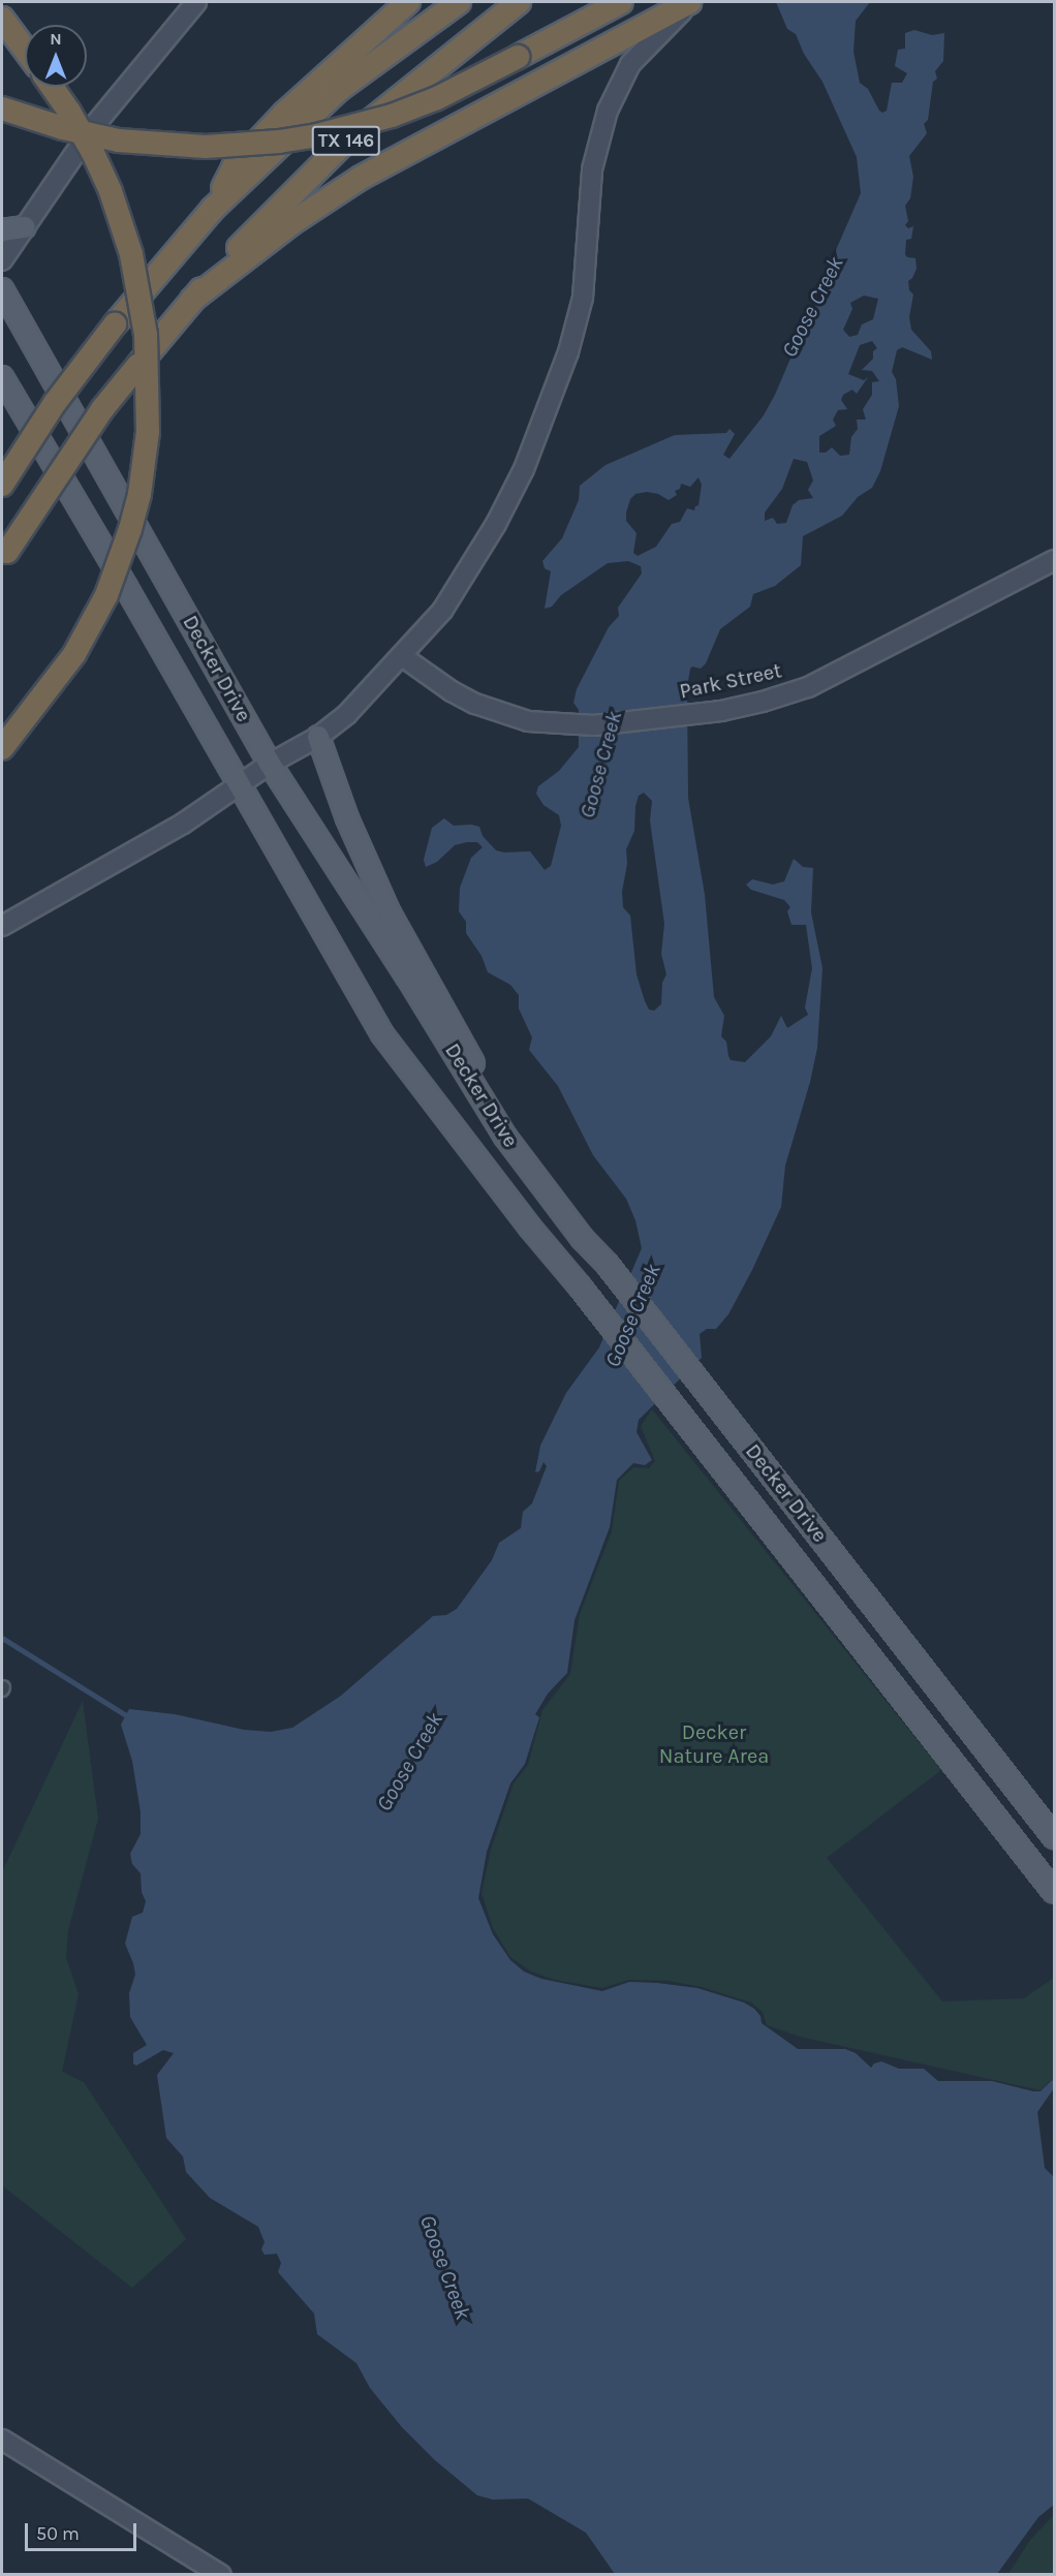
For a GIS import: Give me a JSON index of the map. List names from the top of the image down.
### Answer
{
  "streets": {
    "highway": ["TX 146"],
    "main road": ["Decker Drive", "Park Street"]
  },
  "water": ["Goose Creek"],
  "parks": ["Decker Nature Area"],
  "scale_bar": "50 m",
  "north": "top"
}
